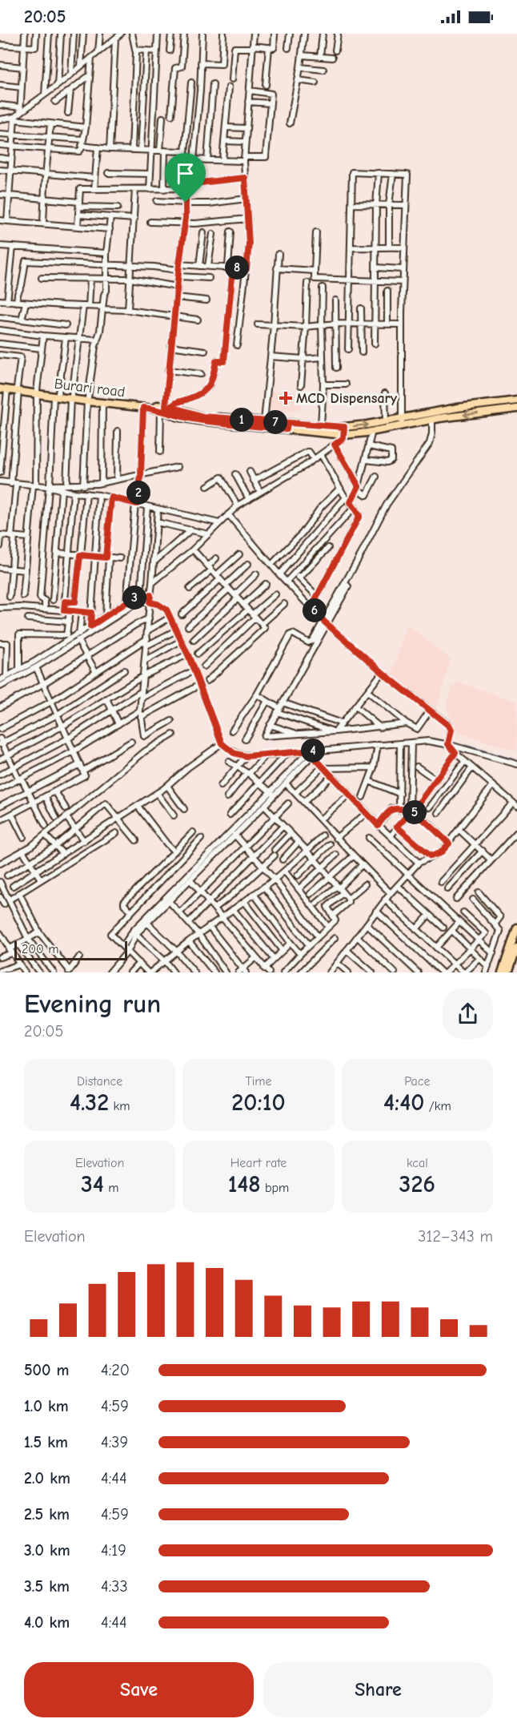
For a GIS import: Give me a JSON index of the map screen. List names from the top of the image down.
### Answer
{
  "streets": {
    "main road": ["Burari road"]
  },
  "places": {
    "health": ["MCD Dispensary"]
  },
  "scale_bar": "200 m",
  "page": {
    "status": "20:05",
    "pins": [
      "8",
      "1",
      "7",
      "2",
      "3",
      "6",
      "4",
      "5"
    ],
    "scale": "200 m",
    "heading": ["Evening run", "20:05"],
    "stats": [
      ["Distance", "4.32 km"],
      ["Time", "20:10"],
      ["Pace", "4:40 /km"],
      ["Elevation", "34 m"],
      ["Heart rate", "148 bpm"],
      ["kcal", "326"]
    ],
    "chart": ["Elevation", "312–343 m"],
    "list": [
      {
        "name": "500 m",
        "note": "4:20"
      },
      {
        "name": "1.0 km",
        "note": "4:59"
      },
      {
        "name": "1.5 km",
        "note": "4:39"
      },
      {
        "name": "2.0 km",
        "note": "4:44"
      },
      {
        "name": "2.5 km",
        "note": "4:59"
      },
      {
        "name": "3.0 km",
        "note": "4:19"
      },
      {
        "name": "3.5 km",
        "note": "4:33"
      },
      {
        "name": "4.0 km",
        "note": "4:44"
      }
    ],
    "buttons": ["Save", "Share"]
  }
}
